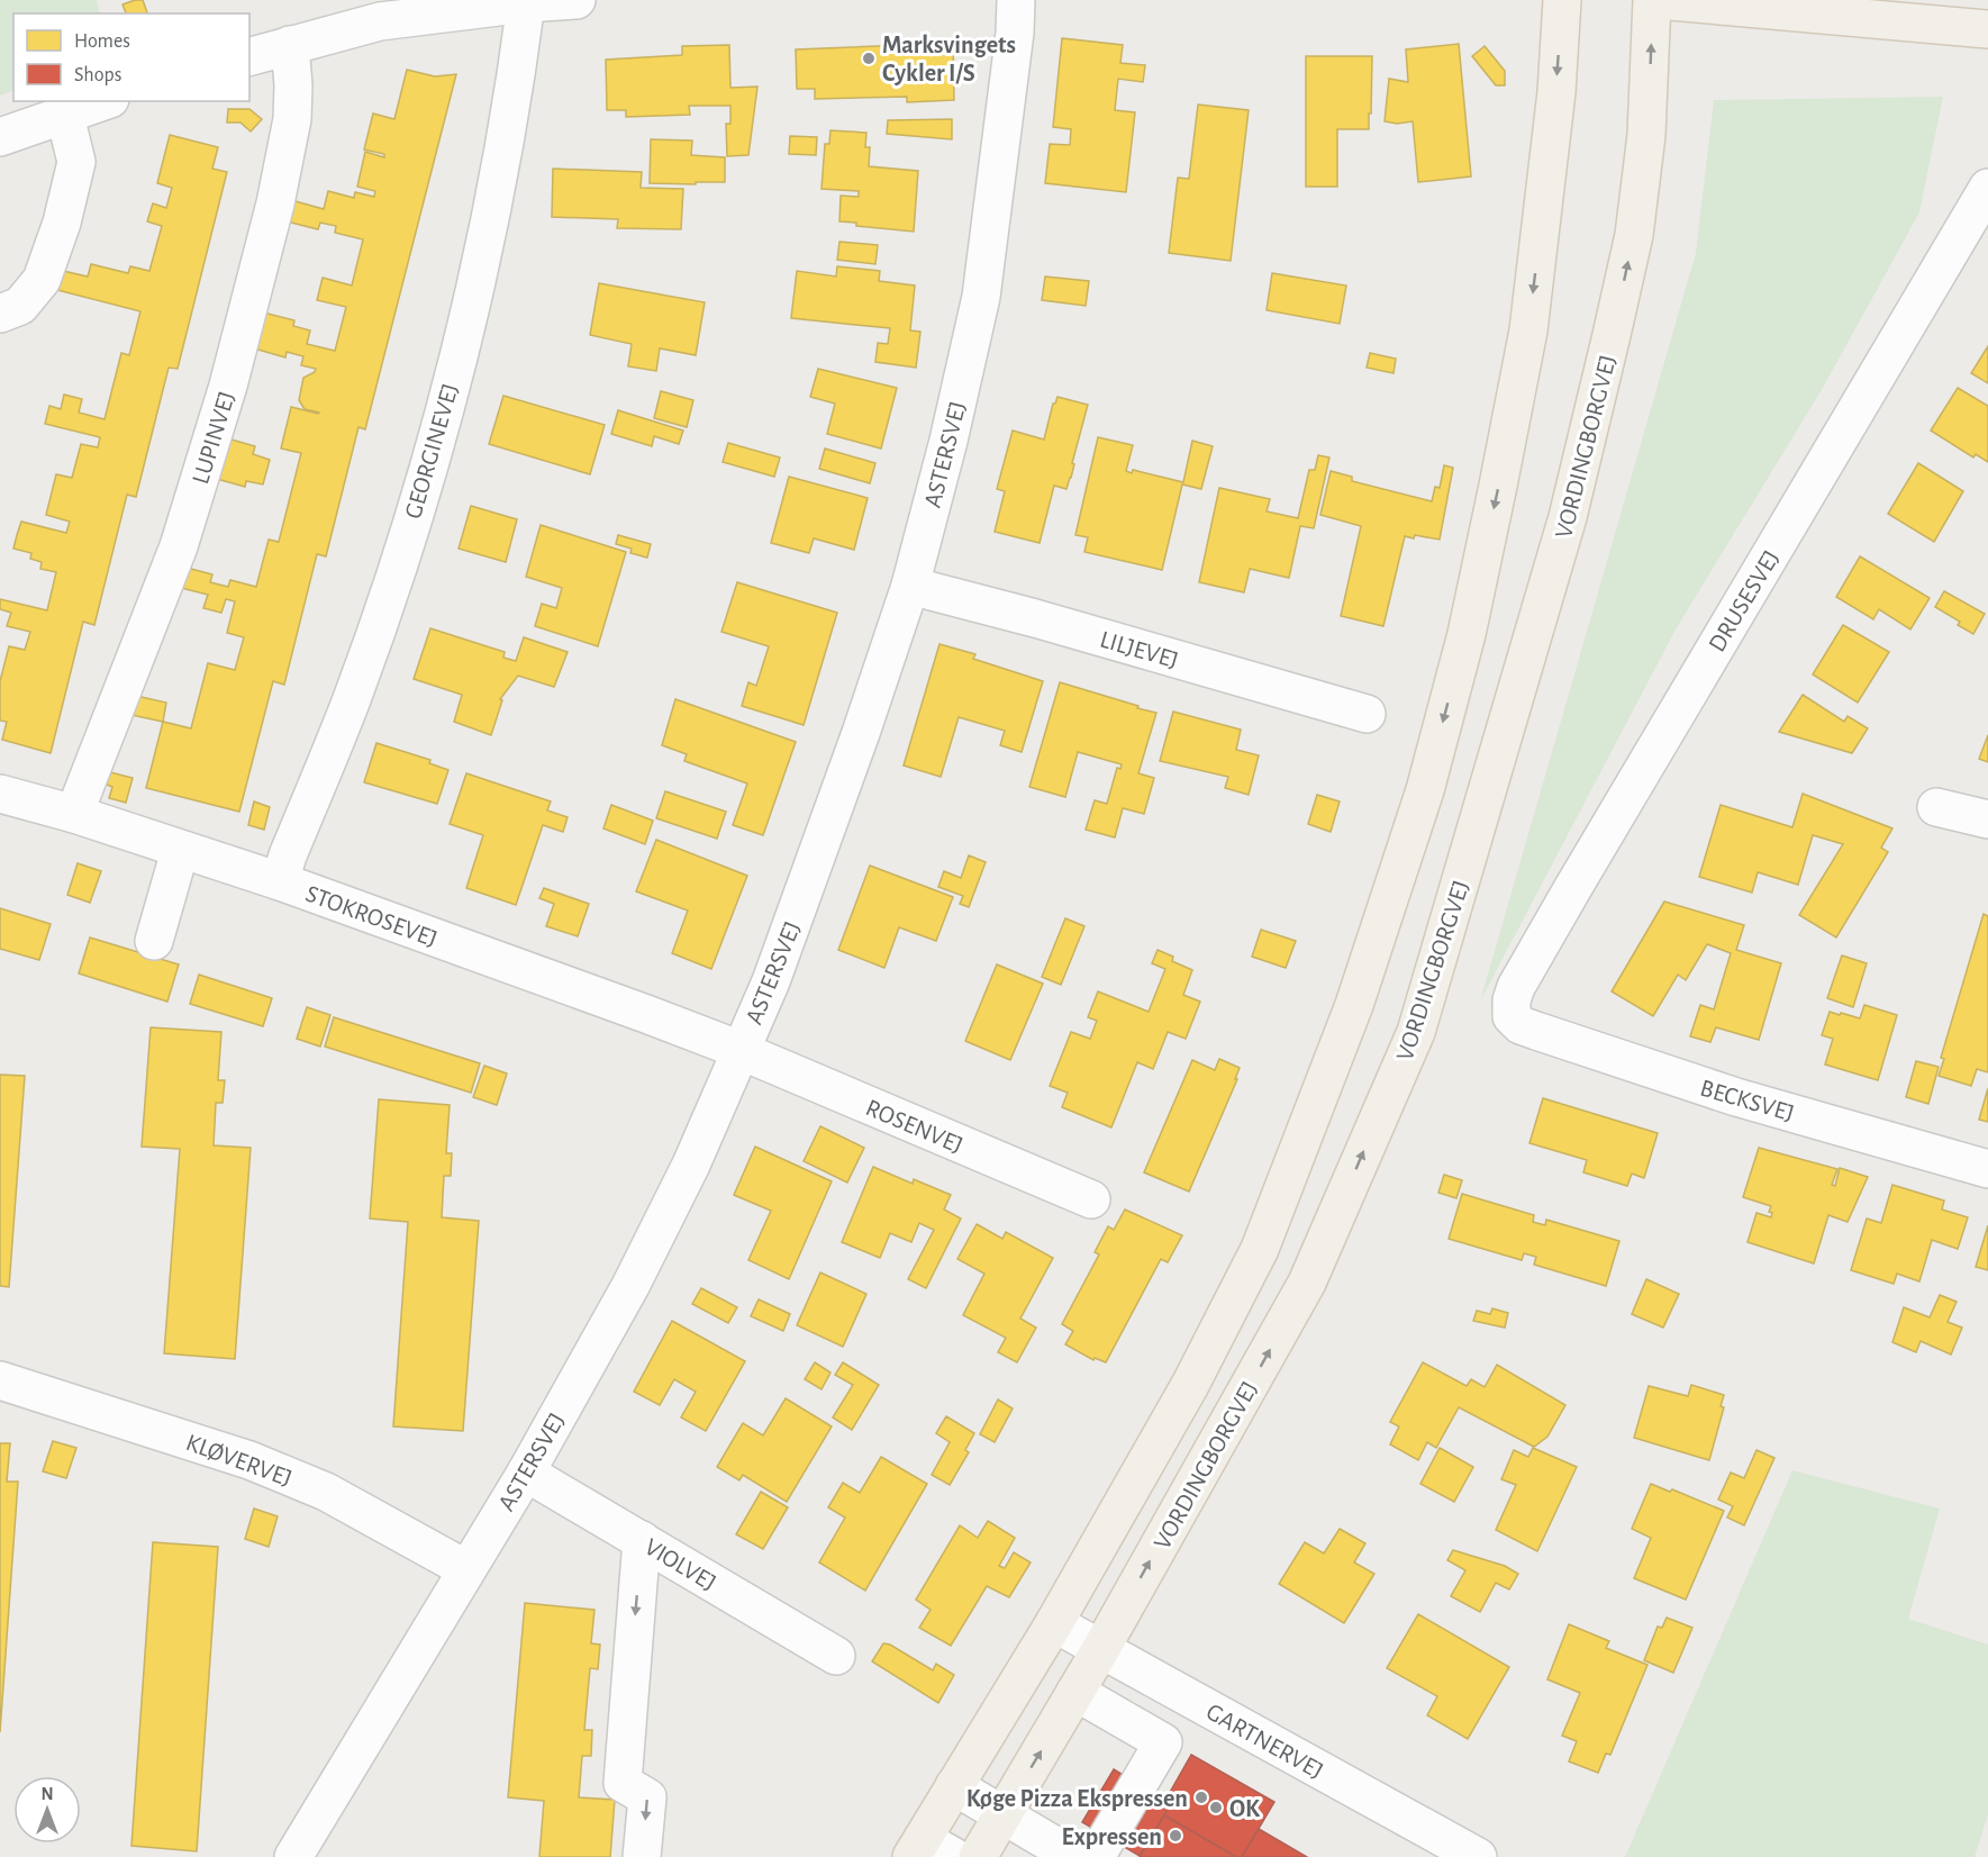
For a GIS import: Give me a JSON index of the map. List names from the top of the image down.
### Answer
{
  "streets": {
    "main road": ["VORDINGBORGVEJ"],
    "street": [
      "LUPINVEJ",
      "GEORGINEVEJ",
      "ASTERSVEJ",
      "DRUSESVEJ",
      "LILJEVEJ",
      "STOKROSEVEJ",
      "BECKSVEJ",
      "ROSENVEJ",
      "KLØVERVEJ",
      "VIOLVEJ",
      "GARTNERVEJ"
    ]
  },
  "crossings": [
    ["LUPINVEJ", "STOKROSEVEJ"],
    ["VORDINGBORGVEJ", "GARTNERVEJ"],
    ["GEORGINEVEJ", "STOKROSEVEJ"],
    ["ASTERSVEJ", "LILJEVEJ"],
    ["ASTERSVEJ", "STOKROSEVEJ"],
    ["ASTERSVEJ", "ROSENVEJ"],
    ["ASTERSVEJ", "KLØVERVEJ"],
    ["ASTERSVEJ", "VIOLVEJ"],
    ["DRUSESVEJ", "BECKSVEJ"],
    ["STOKROSEVEJ", "ROSENVEJ"]
  ],
  "places": [
    "Marksvingets Cykler I/S",
    "Køge Pizza Ekspressen",
    "OK",
    "Expressen"
  ],
  "legend": ["Homes", "Shops"],
  "north": "top"
}
